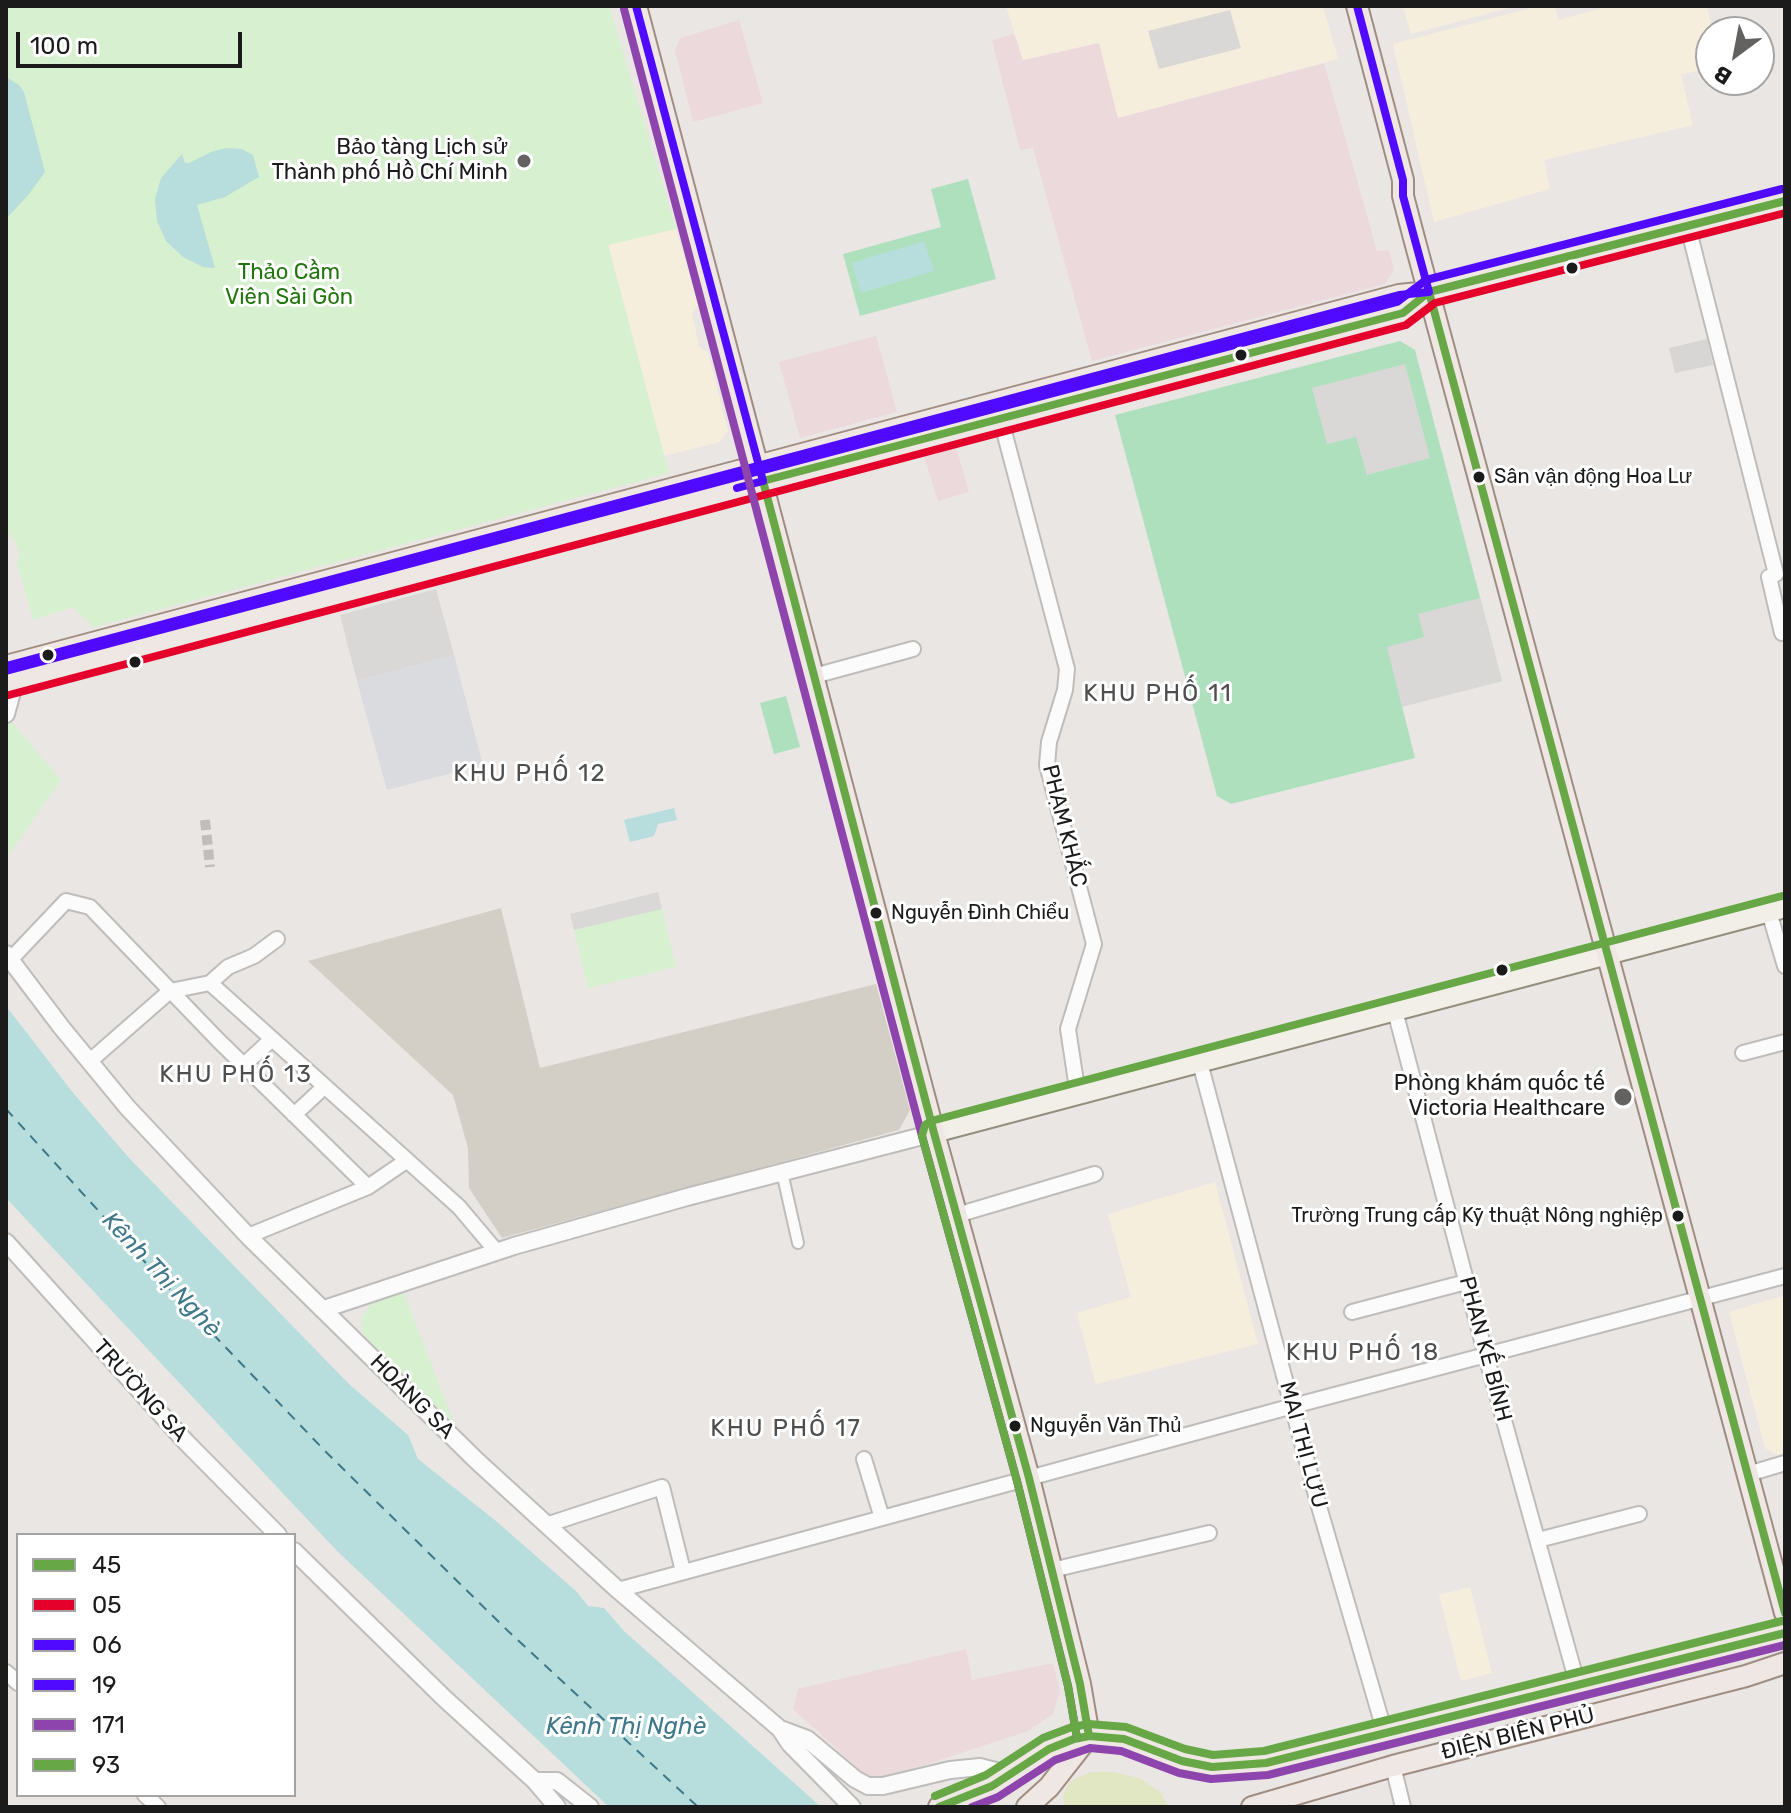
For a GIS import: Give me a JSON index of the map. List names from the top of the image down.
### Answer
{
  "streets": {
    "main road": ["ÐIỆN BIÊN PHỦ"],
    "street": [
      "PHẠM KHẮC",
      "PHAN KẾ BÍNH",
      "TRƯỜNG SA",
      "HOÀNG SA",
      "MAI THỊ LỰU"
    ]
  },
  "crossings": [
    ["PHAN KẾ BÍNH", "ÐIỆN BIÊN PHỦ"],
    ["MAI THỊ LỰU", "ÐIỆN BIÊN PHỦ"]
  ],
  "districts": [
    "KHU PHỐ 11",
    "KHU PHỐ 12",
    "KHU PHỐ 13",
    "KHU PHỐ 18",
    "KHU PHỐ 17"
  ],
  "water": ["Kênh Thị Nghè"],
  "parks": ["Thảo Cầm Viên Sài Gòn"],
  "places": [
    "Bảo tàng Lịch sử Thành phố Hồ Chí Minh",
    "Sân vận động Hoa Lư",
    "Nguyễn Đình Chiểu",
    "Phòng khám quốc tế Victoria Healthcare",
    "Trường Trung cấp Kỹ thuật Nông nghiệp",
    "Nguyễn Văn Thủ"
  ],
  "lines": [
    "transit line 19",
    "transit line 171",
    "transit line 06",
    "transit line 45",
    "transit line 05",
    "transit line 93"
  ],
  "legend": [
    "45",
    "05",
    "06",
    "19",
    "171",
    "93"
  ],
  "scale_bar": "100 m",
  "north": "bottom left"
}
